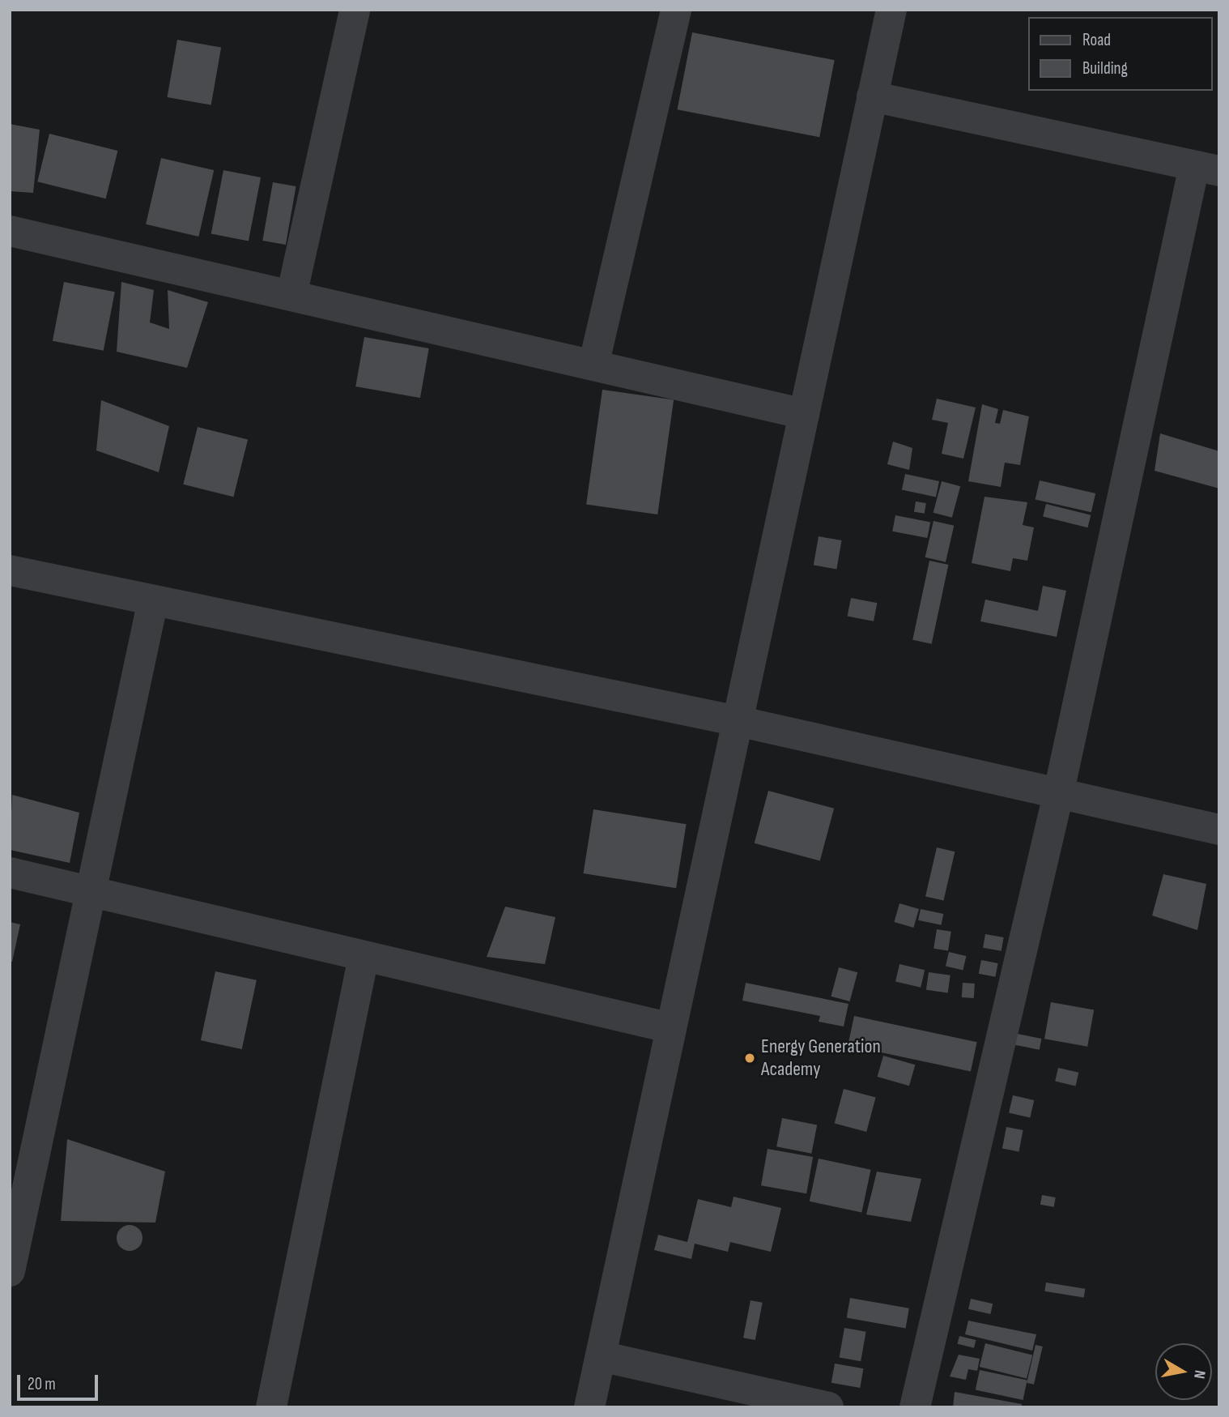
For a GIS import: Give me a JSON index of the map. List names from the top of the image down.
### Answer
{
  "places": ["Energy Generation Academy"],
  "legend": ["Road", "Building"],
  "scale_bar": "20 m",
  "north": "right"
}
